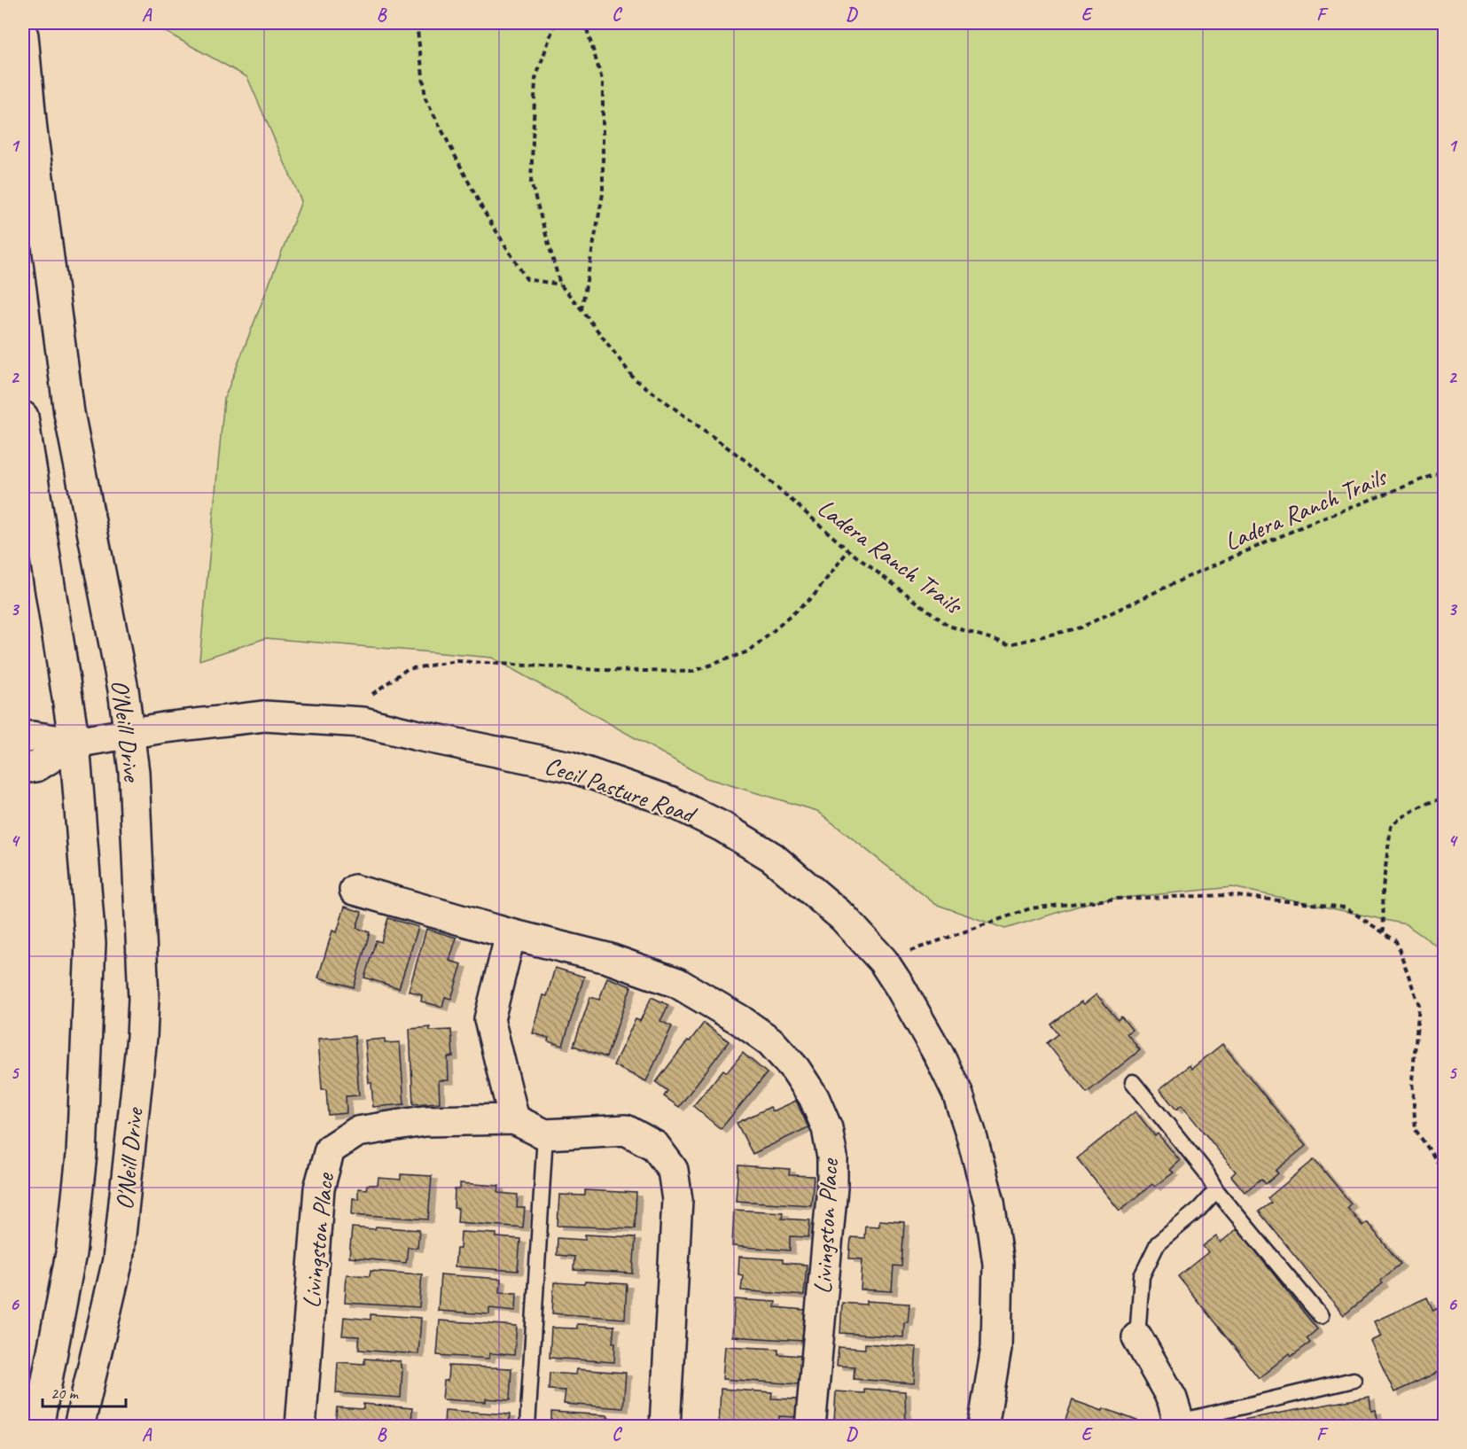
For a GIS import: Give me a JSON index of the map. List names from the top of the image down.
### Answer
{
  "streets": {
    "street": ["O'Neill Drive", "Cecil Pasture Road", "Livingston Place"],
    "path": ["Ladera Ranch Trails"]
  },
  "crossings": [
    ["O'Neill Drive", "Cecil Pasture Road"]
  ],
  "scale_bar": "20 m",
  "grid": {
    "columns": [
      "A",
      "B",
      "C",
      "D",
      "E",
      "F"
    ],
    "rows": [
      "1",
      "2",
      "3",
      "4",
      "5",
      "6"
    ]
  }
}
